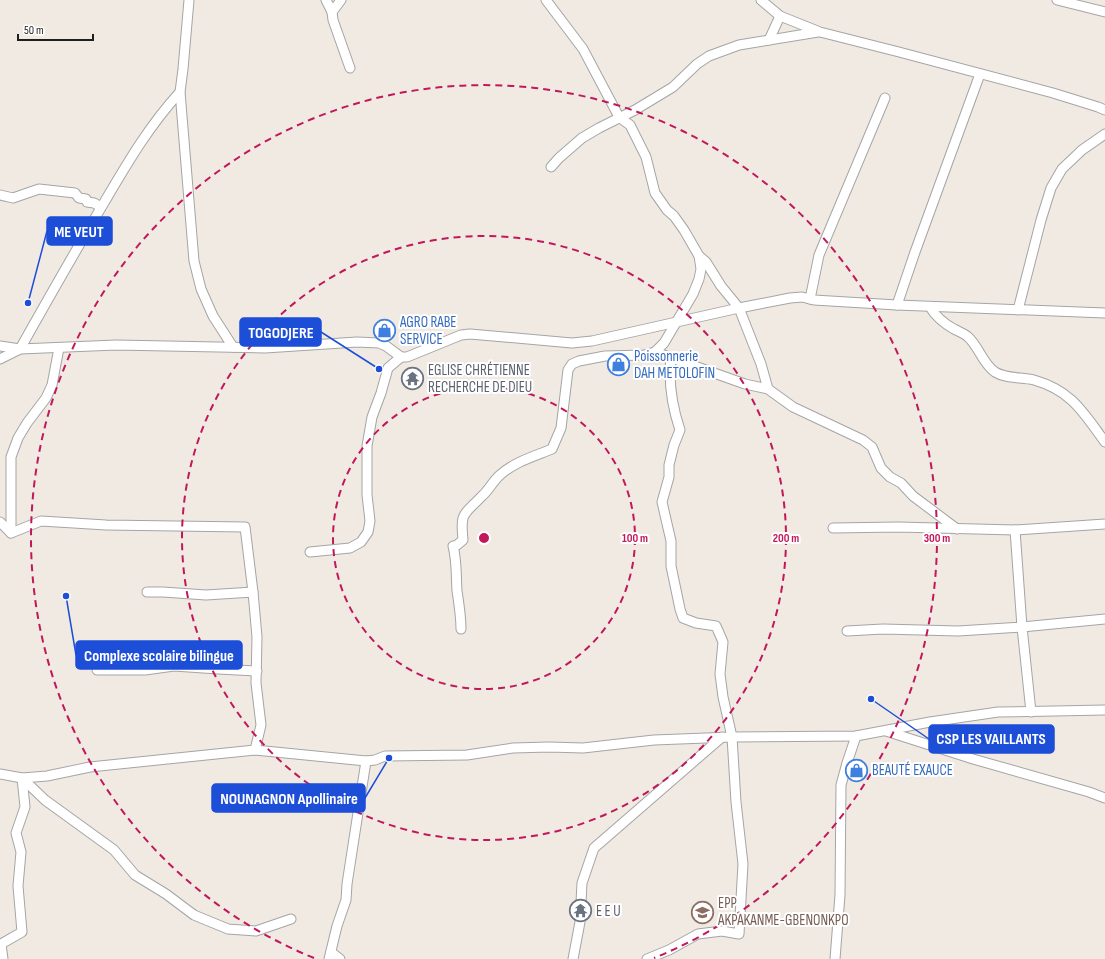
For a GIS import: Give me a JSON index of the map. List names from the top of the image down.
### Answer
{
  "places": {
    "other": [
      "ME VEUT",
      "TOGODJERE",
      "Complexe scolaire bilingue",
      "CSP LES VAILLANTS",
      "NOUNAGNON Apollinaire"
    ],
    "shop": ["AGRO RABE SERVICE", "Poissonnerie DAH METOLOFIN", "BEAUTÉ EXAUCE"],
    "temple": ["EGLISE CHRÉTIENNE RECHERCHE DE DIEU", "E E U"],
    "school or university": ["EPP AKPAKANME-GBENONKPO"]
  },
  "scale_bar": "50 m",
  "rings": ["100 m", "200 m", "300 m"]
}
